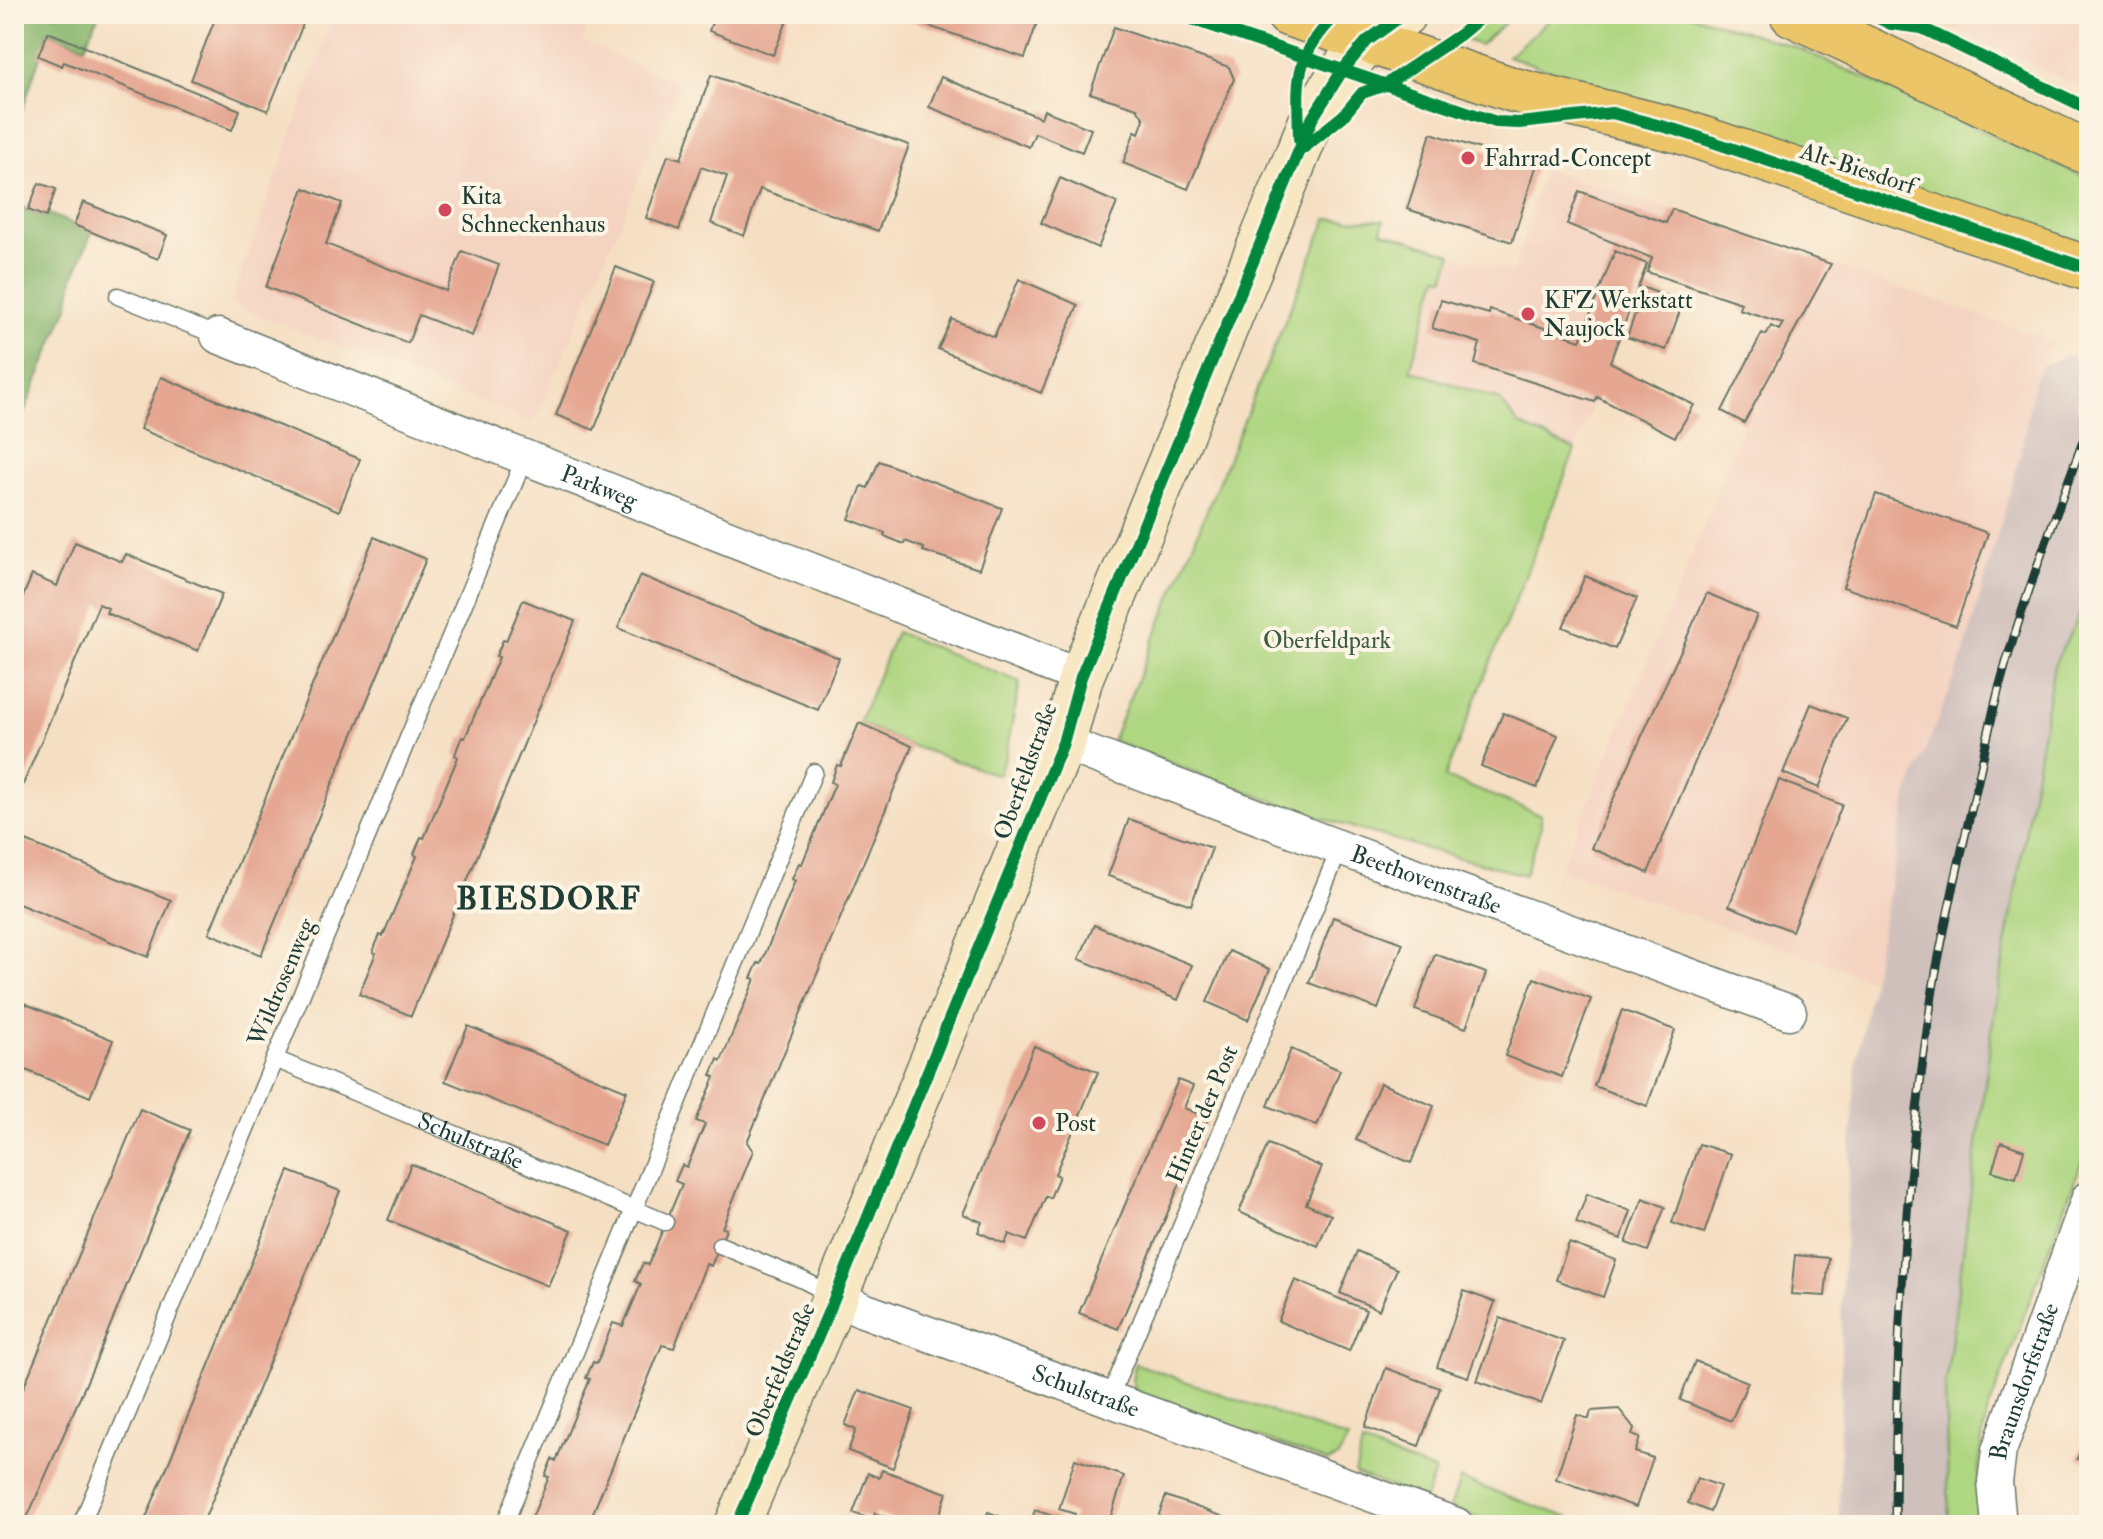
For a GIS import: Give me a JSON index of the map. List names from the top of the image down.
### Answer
{
  "streets": {
    "main road": ["Alt-Biesdorf"],
    "street": [
      "Parkweg",
      "Oberfeldstraße",
      "Beethovenstraße",
      "Schulstraße",
      "Braunsdorfstraße"
    ],
    "lane": ["Wildrosenweg", "Hinter der Post"]
  },
  "crossings": [
    ["Alt-Biesdorf", "Oberfeldstraße"],
    ["Parkweg", "Oberfeldstraße"],
    ["Parkweg", "Wildrosenweg"],
    ["Oberfeldstraße", "Beethovenstraße"],
    ["Oberfeldstraße", "Schulstraße"],
    ["Beethovenstraße", "Hinter der Post"],
    ["Wildrosenweg", "Schulstraße"],
    ["Hinter der Post", "Schulstraße"]
  ],
  "districts": ["BIESDORF"],
  "parks": ["Oberfeldpark"],
  "places": [
    "Fahrrad-Concept",
    "Kita Schneckenhaus",
    "KFZ Werkstatt Naujock",
    "Post"
  ]
}
